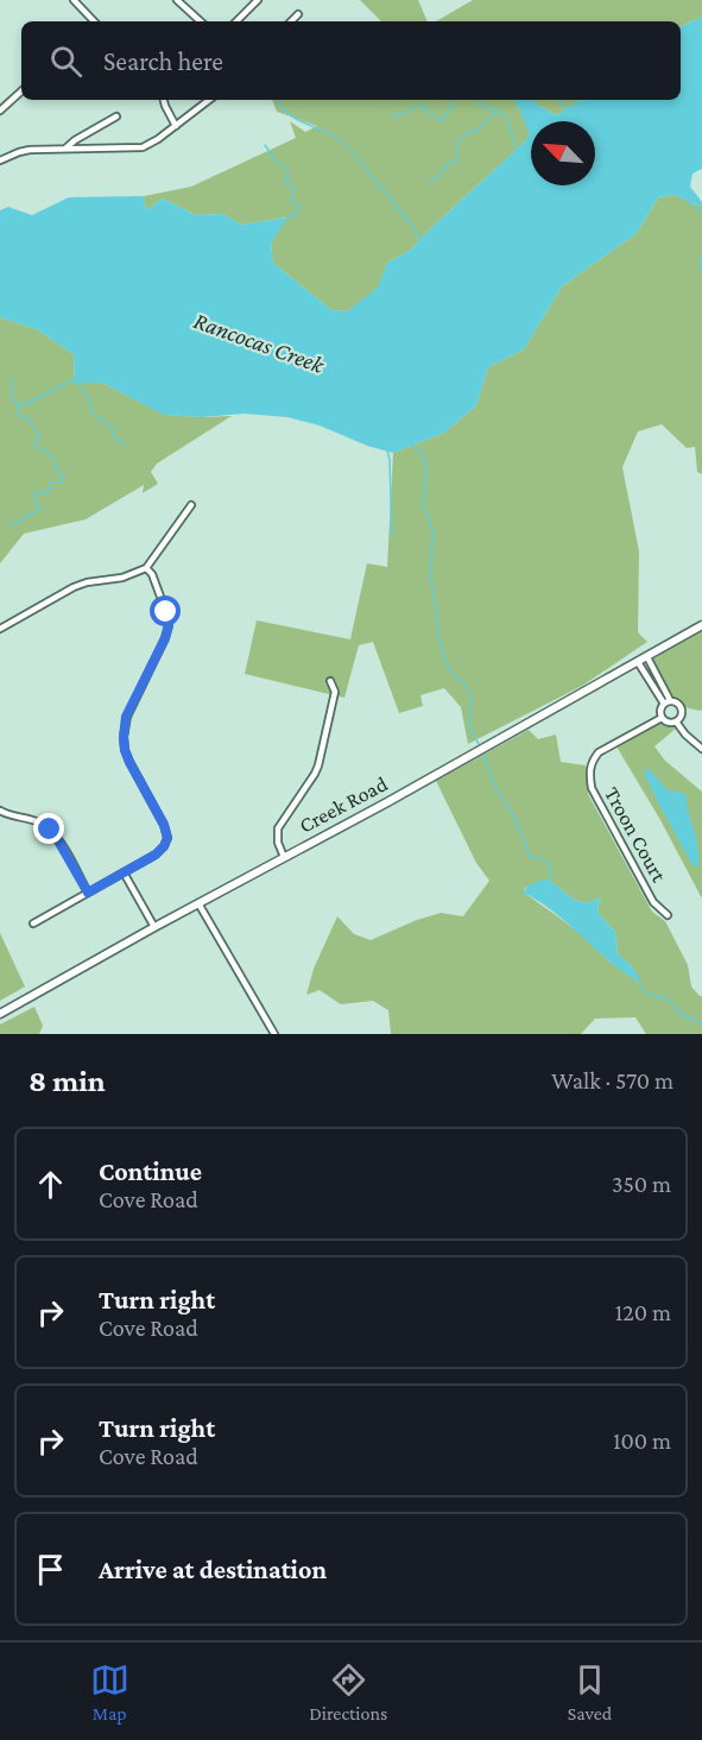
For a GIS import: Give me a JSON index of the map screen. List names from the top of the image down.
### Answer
{
  "streets": {
    "main road": ["Creek Road"],
    "street": ["Troon Court"]
  },
  "water": ["Rancocas Creek"],
  "north": "top left",
  "page": {
    "search": "Search here",
    "heading": ["8 min", "Walk · 570 m"],
    "list": [
      ["Continue", "Cove Road", "350 m"],
      ["Turn right", "Cove Road", "120 m"],
      ["Turn right", "Cove Road", "100 m"],
      "Arrive at destination"
    ],
    "nav": ["Map", "Directions", "Saved"]
  }
}
